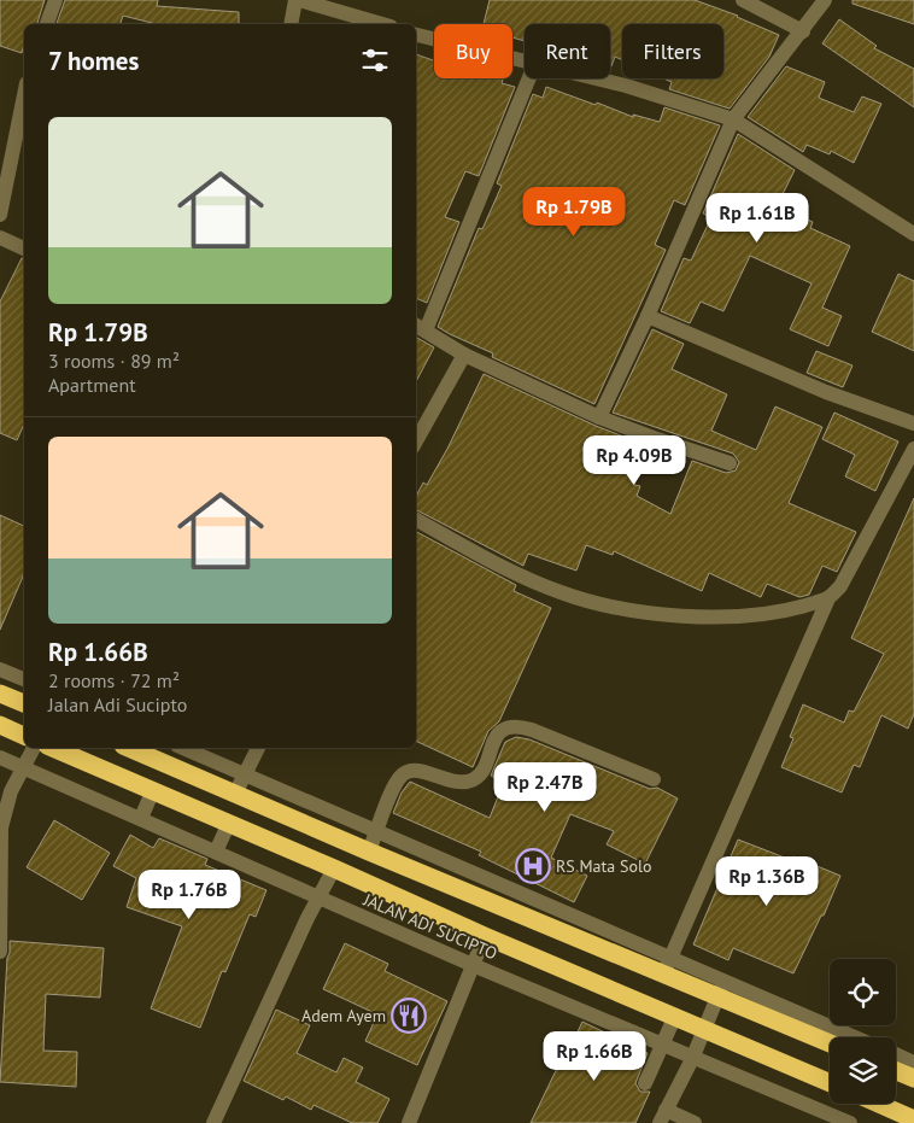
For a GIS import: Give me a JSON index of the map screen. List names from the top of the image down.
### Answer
{
  "streets": {
    "highway": ["JALAN ADI SUCIPTO"]
  },
  "places": {
    "hospital": ["RS Mata Solo"],
    "restaurant": ["Adem Ayem"]
  },
  "page": {
    "chip": ["Buy", "Rent", "Filters"],
    "heading": "7 homes",
    "list": [
      {
        "name": "Rp 1.79B",
        "note": "3 rooms · 89 m² · Apartment"
      },
      {
        "name": "Rp 1.66B",
        "note": "2 rooms · 72 m² · Jalan Adi Sucipto"
      }
    ],
    "price": [
      "Rp 1.79B",
      "Rp 1.61B",
      "Rp 4.09B",
      "Rp 2.47B",
      "Rp 1.36B",
      "Rp 1.76B",
      "Rp 1.66B"
    ]
  }
}
